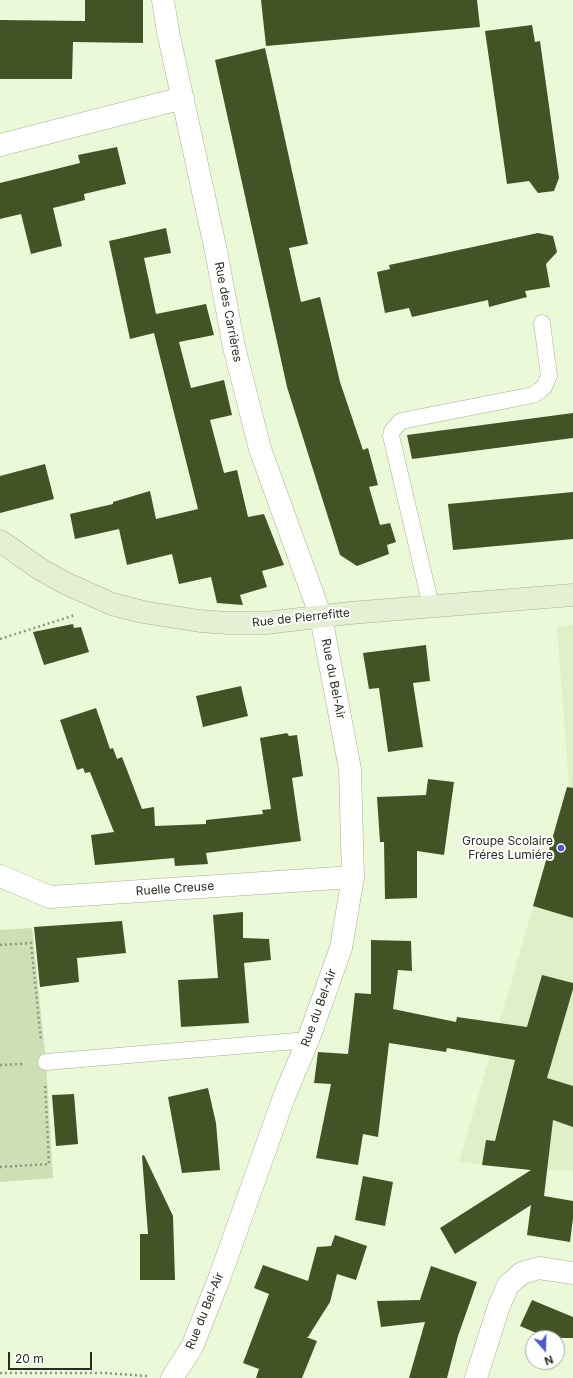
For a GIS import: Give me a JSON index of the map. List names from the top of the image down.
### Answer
{
  "streets": {
    "street": [
      "Rue des Carrières",
      "Rue de Pierrefitte",
      "Rue du Bel-Air",
      "Ruelle Creuse"
    ]
  },
  "crossings": [
    ["Rue des Carrières", "Rue de Pierrefitte"],
    ["Rue des Carrières", "Rue du Bel-Air"],
    ["Rue de Pierrefitte", "Rue du Bel-Air"],
    ["Rue du Bel-Air", "Ruelle Creuse"]
  ],
  "places": ["Groupe Scolaire Fréres Lumiére"],
  "scale_bar": "20 m",
  "north": "bottom"
}
